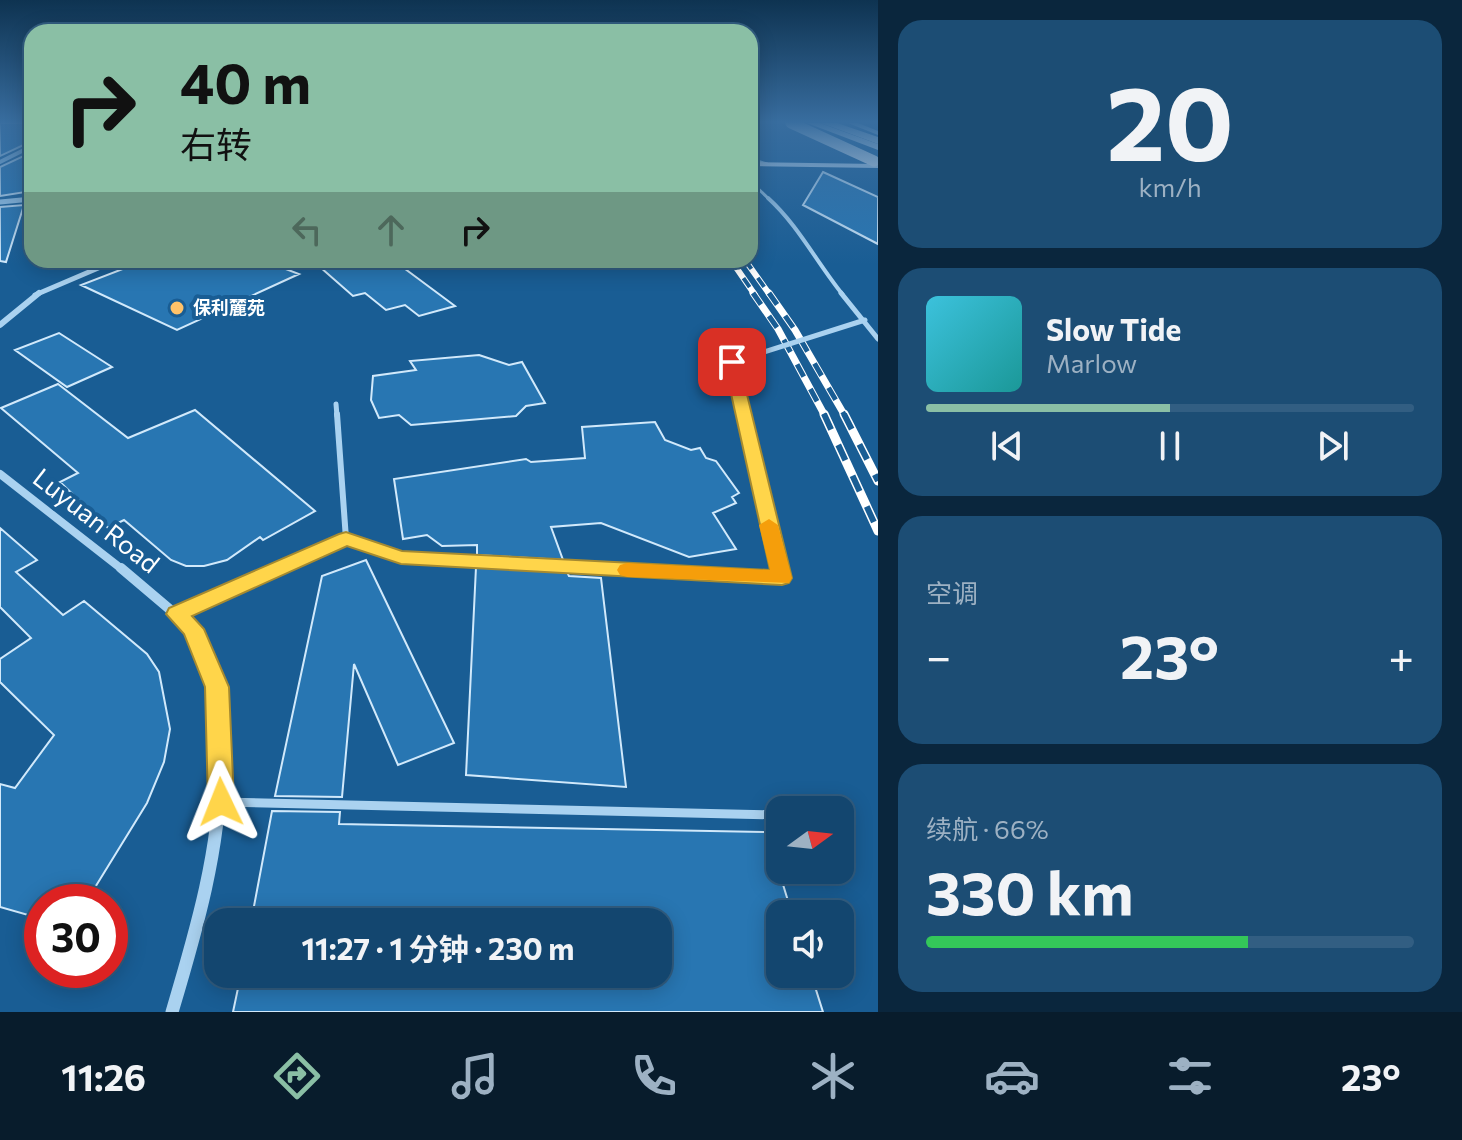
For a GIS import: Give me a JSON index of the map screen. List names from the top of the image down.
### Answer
{
  "streets": {
    "street": ["Luyuan Road"]
  },
  "places": ["保利麓苑"],
  "north": "right",
  "page": {
    "tile": [
      ["20", "km/h"],
      "空调",
      ["续航 · 66%", "330 km"]
    ],
    "turn": ["40 m", "右转"],
    "song": ["Slow Tide", "Marlow"],
    "heat": ["−", "23°", "+"],
    "limit": "30",
    "trip": "11:27 · 1 分钟 · 230 m",
    "tabs": ["11:26", "23°"]
  }
}
